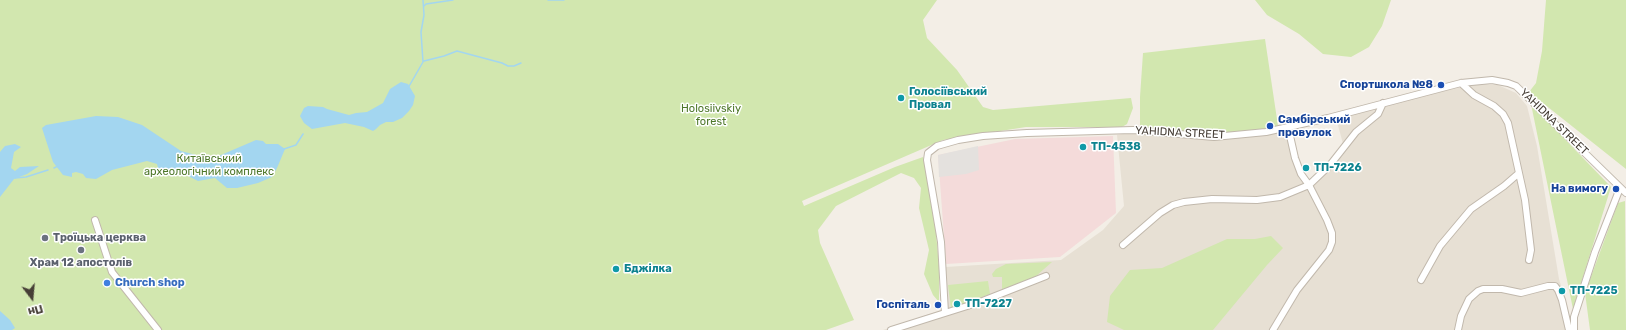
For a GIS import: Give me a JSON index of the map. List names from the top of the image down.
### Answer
{
  "streets": {
    "street": ["YAHIDNA STREET"]
  },
  "parks": ["Holosiivskiy forest", "Китаївський археологічний комплекс"],
  "places": [
    "Спортшкола №8",
    "Голосіївський Провал",
    "Самбірський провулок",
    "ТП-4538",
    "ТП-7226",
    "На вимогу",
    "Троїцька церква",
    "Храм 12 апостолів",
    "Бджілка",
    "Church shop",
    "ТП-7225",
    "ТП-7227",
    "Госпіталь"
  ],
  "north": "bottom"
}
